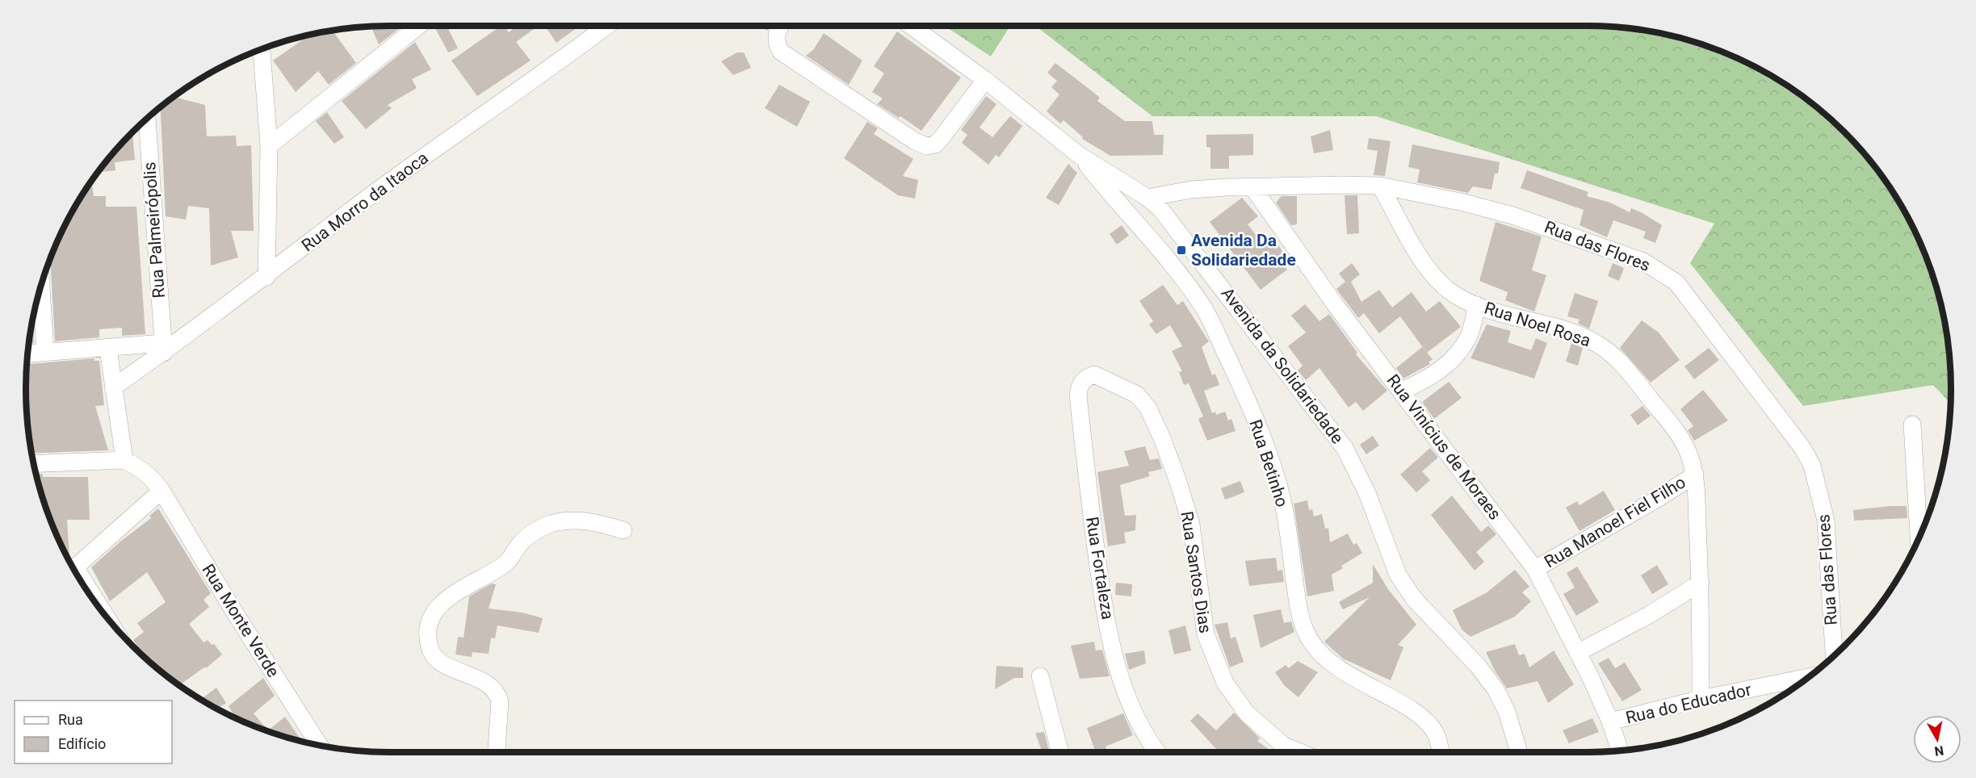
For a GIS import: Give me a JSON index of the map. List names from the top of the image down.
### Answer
{
  "streets": {
    "street": [
      "Rua Morro da Itaoca",
      "Rua Palmeirópolis",
      "Rua das Flores",
      "Rua Noel Rosa",
      "Avenida da Solidariedade",
      "Rua Vinícius de Moraes",
      "Rua Betinho",
      "Rua Manoel Fiel Filho",
      "Rua Fortaleza",
      "Rua Santos Dias",
      "Rua Monte Verde",
      "Rua do Educador"
    ]
  },
  "crossings": [
    ["Rua Morro da Itaoca", "Rua Palmeirópolis"],
    ["Rua das Flores", "Rua Noel Rosa"],
    ["Rua das Flores", "Avenida da Solidariedade"],
    ["Rua das Flores", "Rua Vinícius de Moraes"],
    ["Rua Noel Rosa", "Rua Manoel Fiel Filho"],
    ["Rua Noel Rosa", "Rua do Educador"],
    ["Avenida da Solidariedade", "Rua Betinho"],
    ["Rua Vinícius de Moraes", "Rua Manoel Fiel Filho"],
    ["Rua Vinícius de Moraes", "Rua do Educador"],
    ["Rua Fortaleza", "Rua Santos Dias"]
  ],
  "places": {
    "transit": ["Avenida Da Solidariedade"]
  },
  "legend": ["Rua", "Edifício"],
  "north": "bottom"
}
